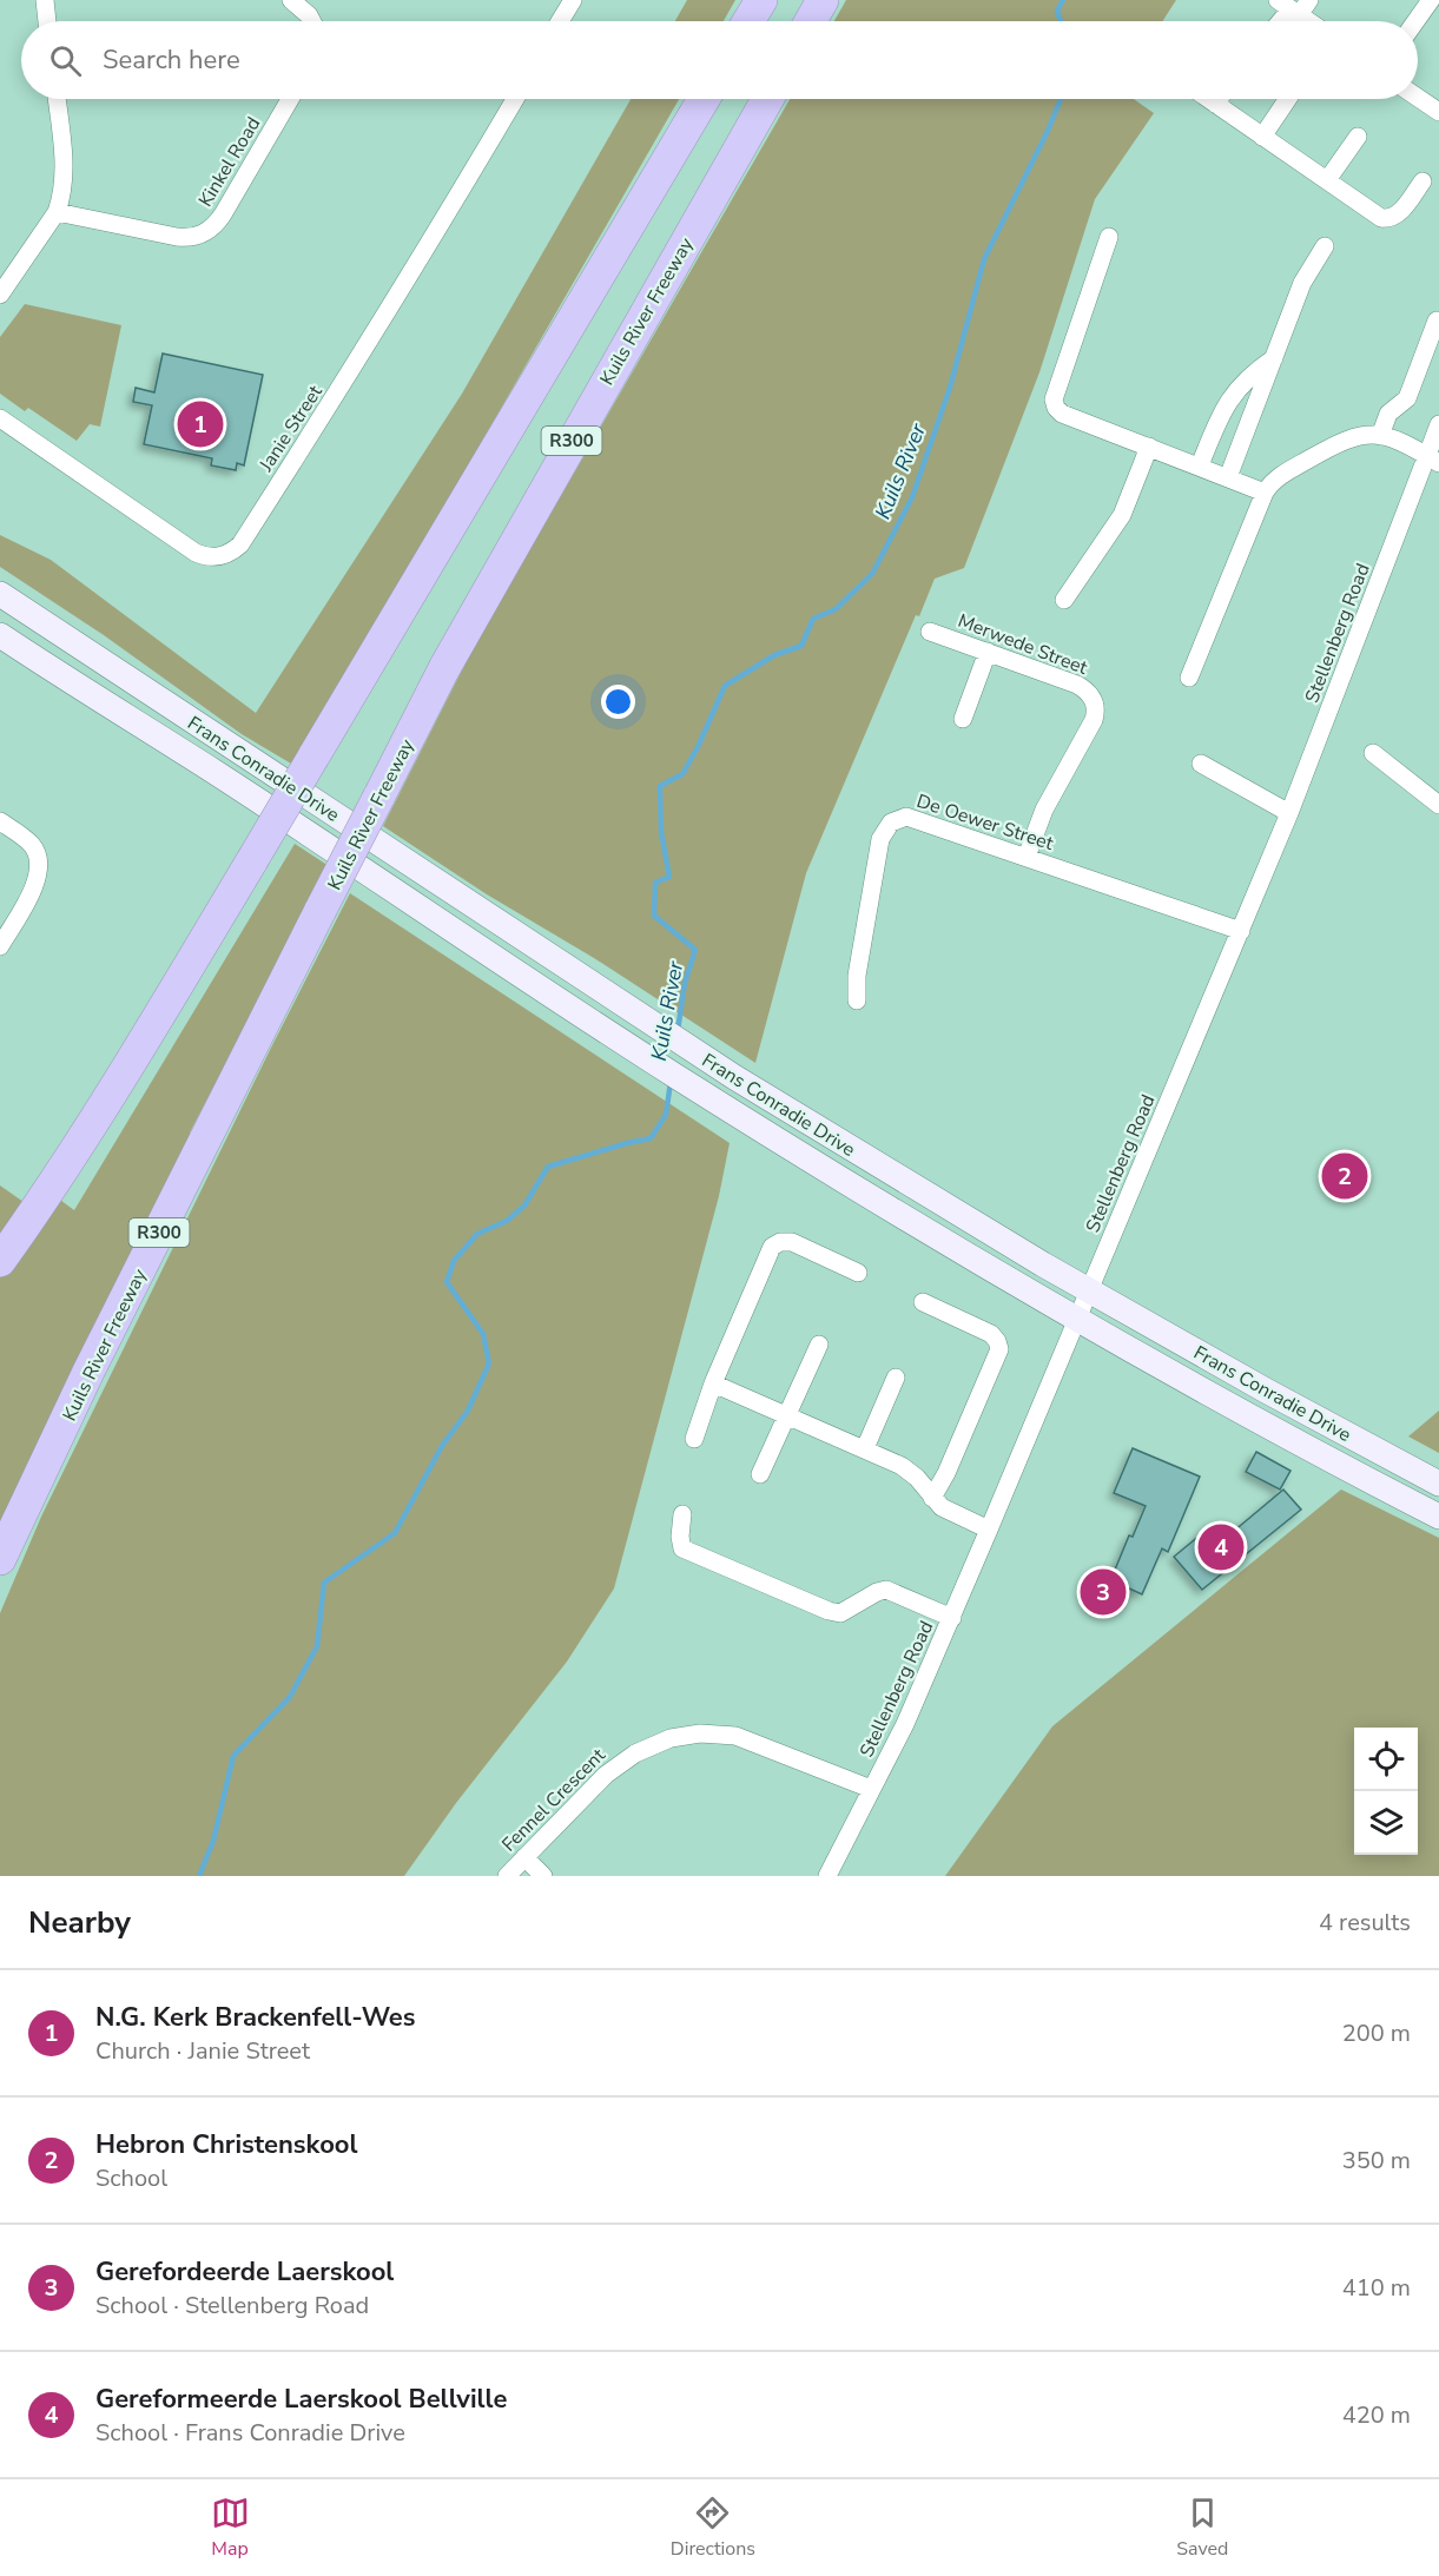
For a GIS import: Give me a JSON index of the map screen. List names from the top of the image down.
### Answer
{
  "streets": {
    "highway": ["Kuils River Freeway", "R300"],
    "street": [
      "Kinkel Road",
      "Janie Street",
      "Stellenberg Road",
      "Merwede Street",
      "Frans Conradie Drive",
      "De Oewer Street",
      "Fennel Crescent"
    ]
  },
  "crossings": [
    ["Stellenberg Road", "Frans Conradie Drive"],
    ["Stellenberg Road", "De Oewer Street"],
    ["Stellenberg Road", "Fennel Crescent"],
    ["Merwede Street", "De Oewer Street"]
  ],
  "water": ["Kuils River"],
  "page": {
    "search": "Search here",
    "pins": [
      "1",
      "2",
      "4",
      "3"
    ],
    "heading": ["Nearby", "4 results"],
    "list": [
      {
        "mark": "1",
        "name": "N.G. Kerk Brackenfell-Wes",
        "note": "Church · Janie Street",
        "value": "200 m"
      },
      {
        "mark": "2",
        "name": "Hebron Christenskool",
        "note": "School",
        "value": "350 m"
      },
      {
        "mark": "3",
        "name": "Gerefordeerde Laerskool",
        "note": "School · Stellenberg Road",
        "value": "410 m"
      },
      {
        "mark": "4",
        "name": "Gereformeerde Laerskool Bellville",
        "note": "School · Frans Conradie Drive",
        "value": "420 m"
      }
    ],
    "nav": ["Map", "Directions", "Saved"]
  }
}
